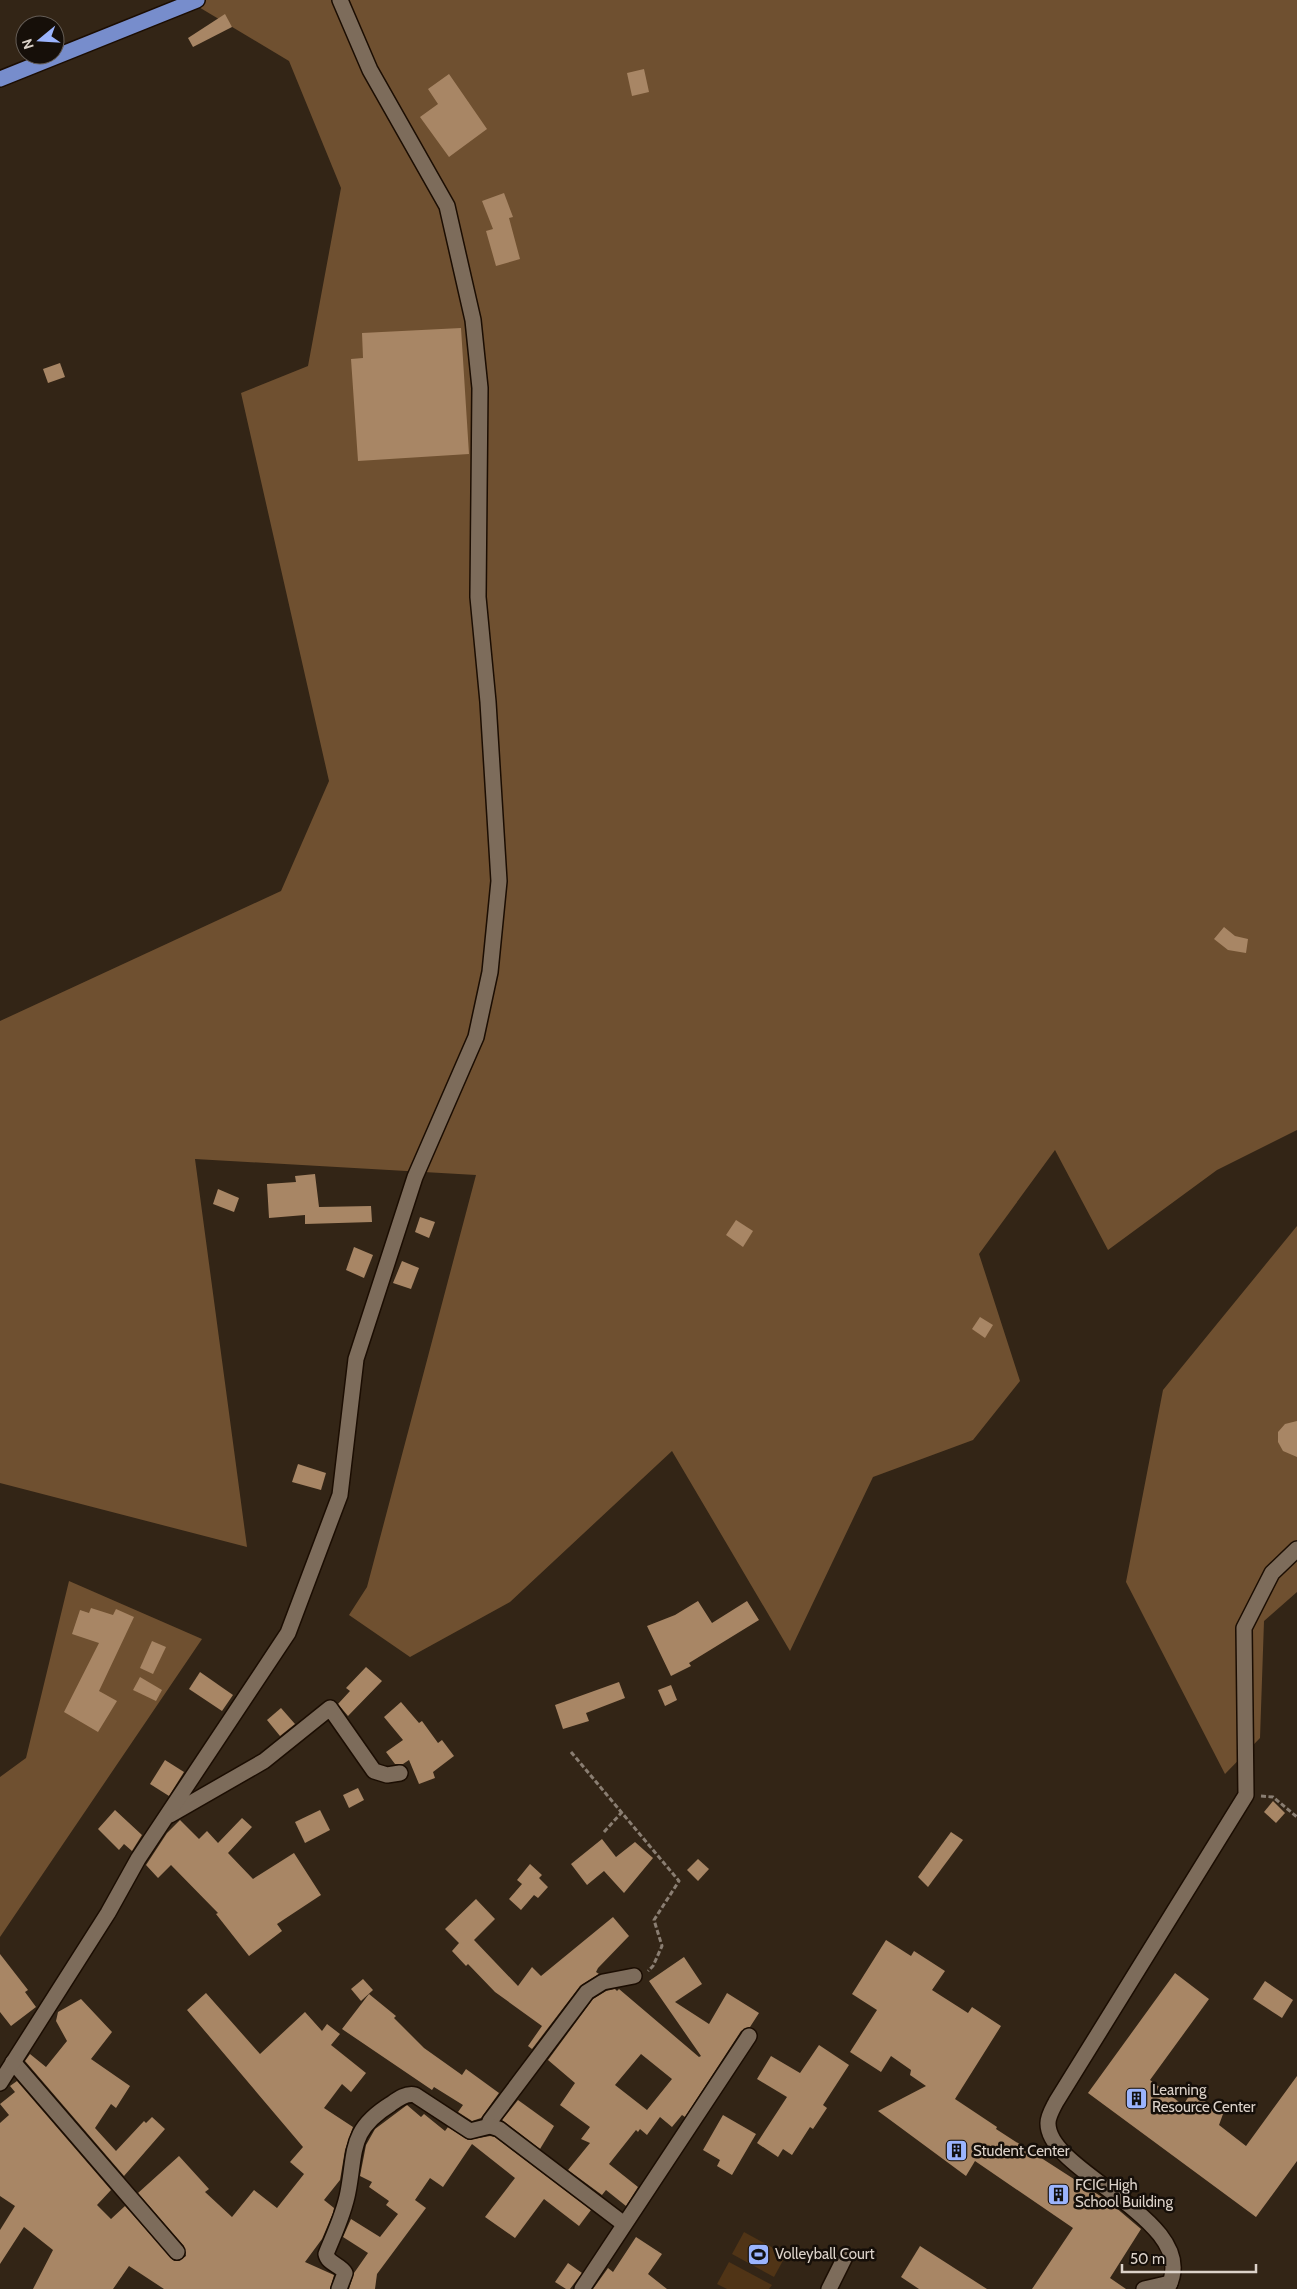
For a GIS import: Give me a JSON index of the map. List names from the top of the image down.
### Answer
{
  "places": {
    "building": ["Learning Resource Center", "Student Center", "FCIC High School Building"],
    "sports": ["Volleyball Court"]
  },
  "scale_bar": "50 m",
  "north": "left"
}
